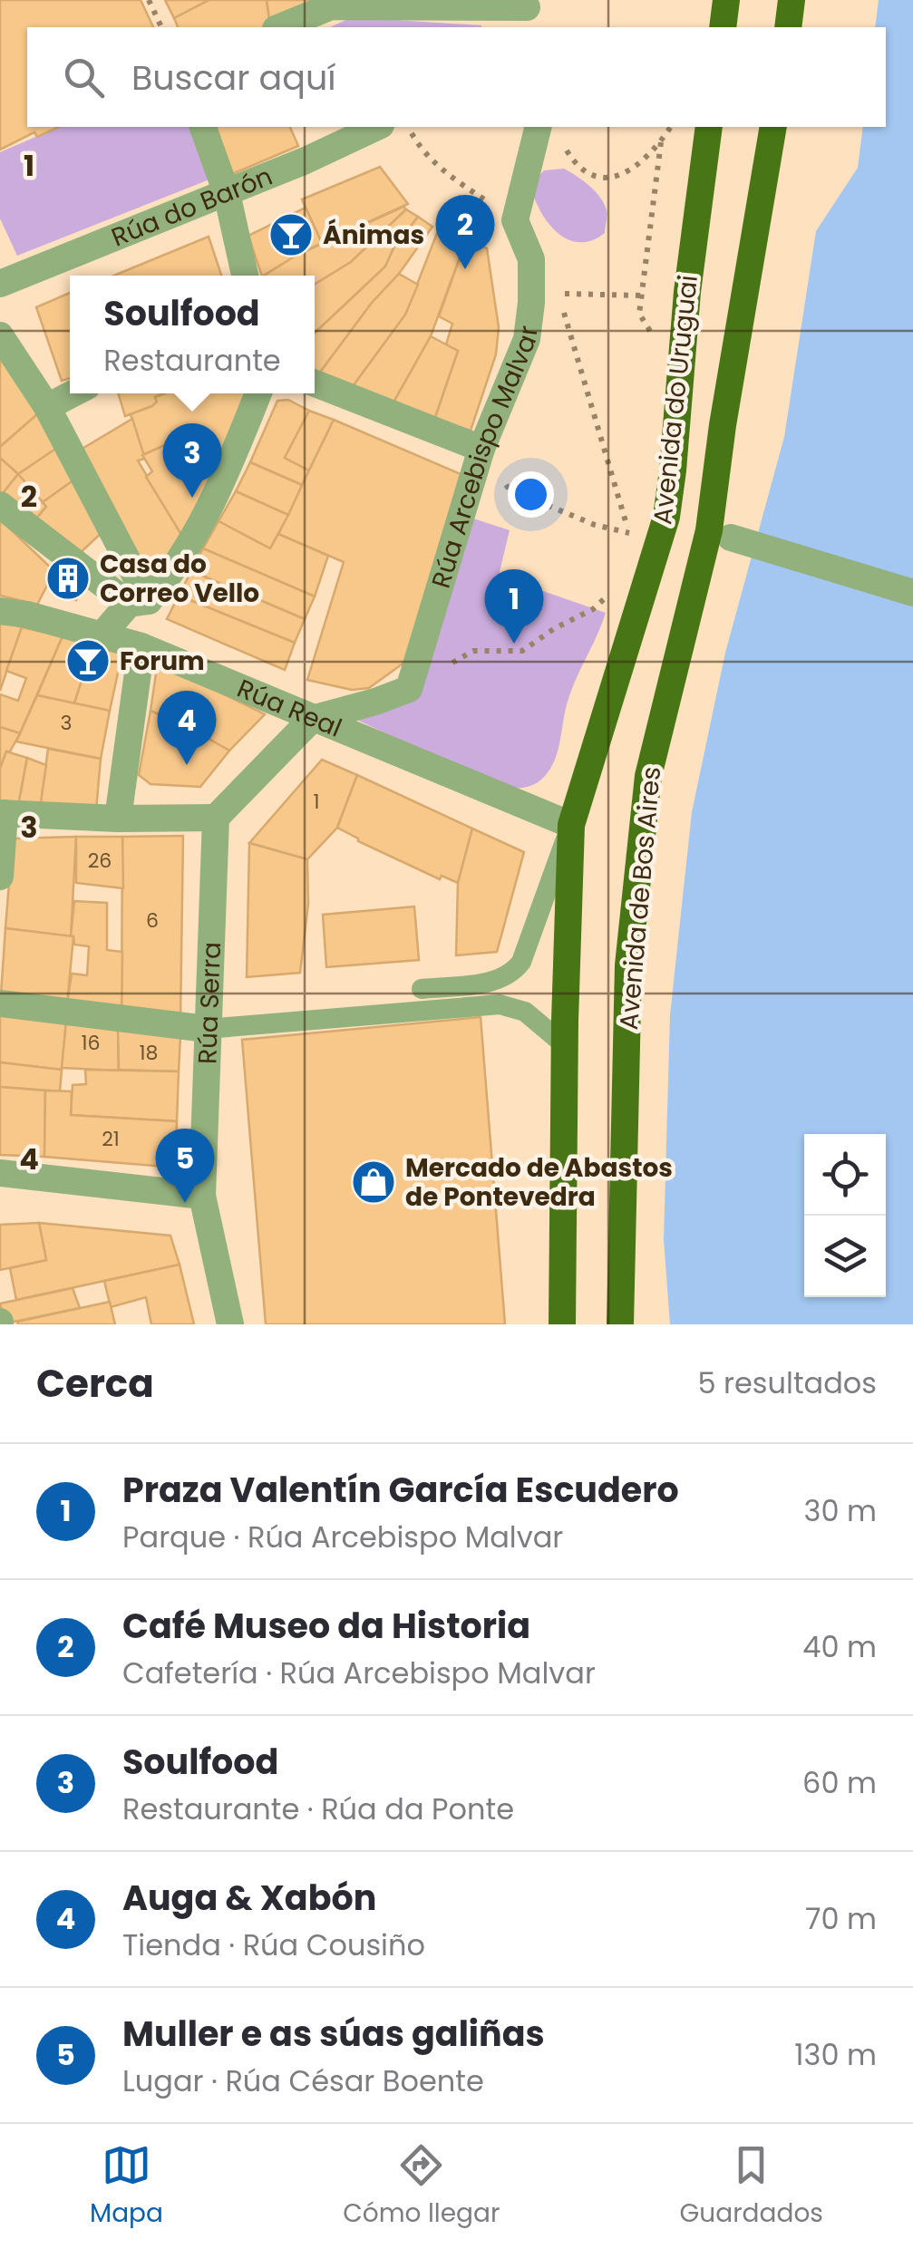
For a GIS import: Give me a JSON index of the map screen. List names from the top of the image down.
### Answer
{
  "streets": {
    "highway": ["Avenida do Uruguai", "Avenida de Bos Aires"],
    "street": [
      "Rúa do Barón",
      "Rúa Arcebispo Malvar",
      "Rúa Real",
      "Rúa Serra"
    ]
  },
  "crossings": [
    ["Avenida do Uruguai", "Rúa Real"],
    ["Avenida do Uruguai", "Avenida de Bos Aires"]
  ],
  "places": {
    "bar": ["Ánimas", "Forum"],
    "building": ["Casa do Correo Vello"],
    "shop": ["Mercado de Abastos de Pontevedra"]
  },
  "house_numbers": [
    "3",
    "1",
    "26",
    "6",
    "16",
    "18",
    "21"
  ],
  "page": {
    "search": "Buscar aquí",
    "pins": [
      "2",
      "3",
      "1",
      "4",
      "5"
    ],
    "popup": ["Soulfood", "Restaurante"],
    "heading": ["Cerca", "5 resultados"],
    "list": [
      {
        "mark": "1",
        "name": "Praza Valentín García Escudero",
        "note": "Parque · Rúa Arcebispo Malvar",
        "value": "30 m"
      },
      {
        "mark": "2",
        "name": "Café Museo da Historia",
        "note": "Cafetería · Rúa Arcebispo Malvar",
        "value": "40 m"
      },
      {
        "mark": "3",
        "name": "Soulfood",
        "note": "Restaurante · Rúa da Ponte",
        "value": "60 m"
      },
      {
        "mark": "4",
        "name": "Auga & Xabón",
        "note": "Tienda · Rúa Cousiño",
        "value": "70 m"
      },
      {
        "mark": "5",
        "name": "Muller e as súas galiñas",
        "note": "Lugar · Rúa César Boente",
        "value": "130 m"
      }
    ],
    "nav": ["Mapa", "Cómo llegar", "Guardados"]
  },
  "grid": {
    "rows": [
      "1",
      "2",
      "3",
      "4"
    ]
  }
}
